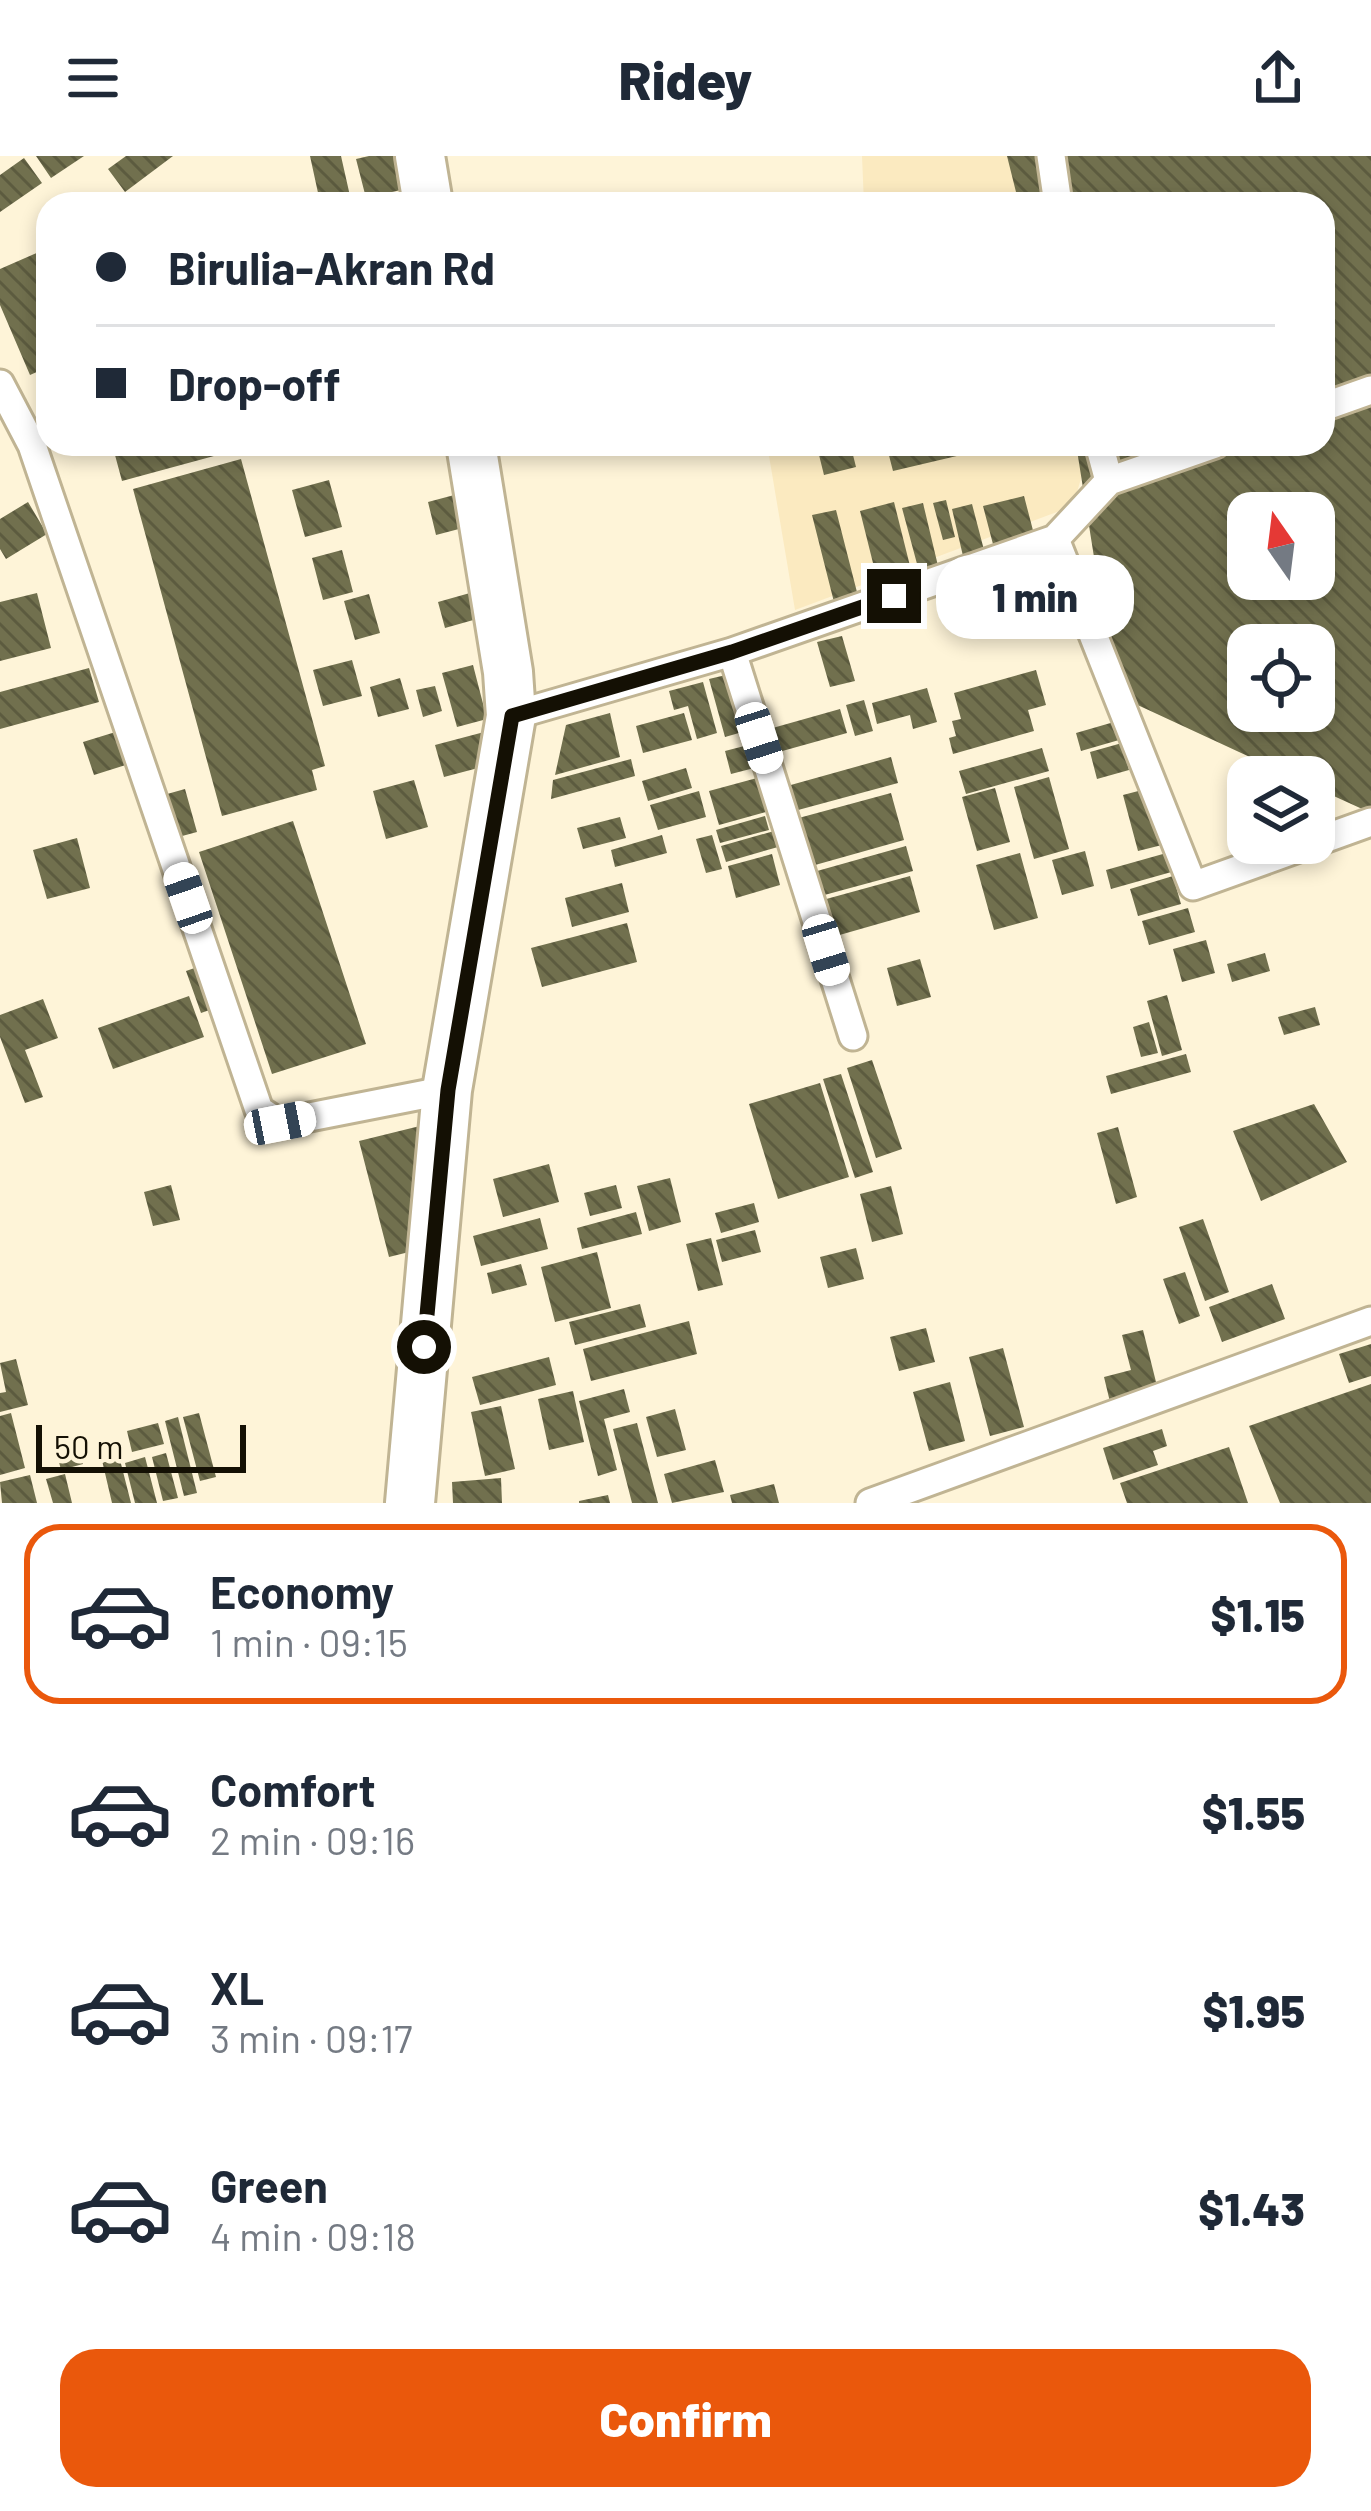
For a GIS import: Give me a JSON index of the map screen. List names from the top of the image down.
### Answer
{
  "scale_bar": "50 m",
  "north": "top",
  "page": {
    "header": "Ridey",
    "banner": ["Birulia-Akran Rd", "Drop-off"],
    "bubble": "1 min",
    "scale": "50 m",
    "list": [
      {
        "name": "Economy",
        "note": "1 min · 09:15",
        "value": "$1.15"
      },
      {
        "name": "Comfort",
        "note": "2 min · 09:16",
        "value": "$1.55"
      },
      {
        "name": "XL",
        "note": "3 min · 09:17",
        "value": "$1.95"
      },
      {
        "name": "Green",
        "note": "4 min · 09:18",
        "value": "$1.43"
      }
    ],
    "buttons": "Confirm"
  }
}
